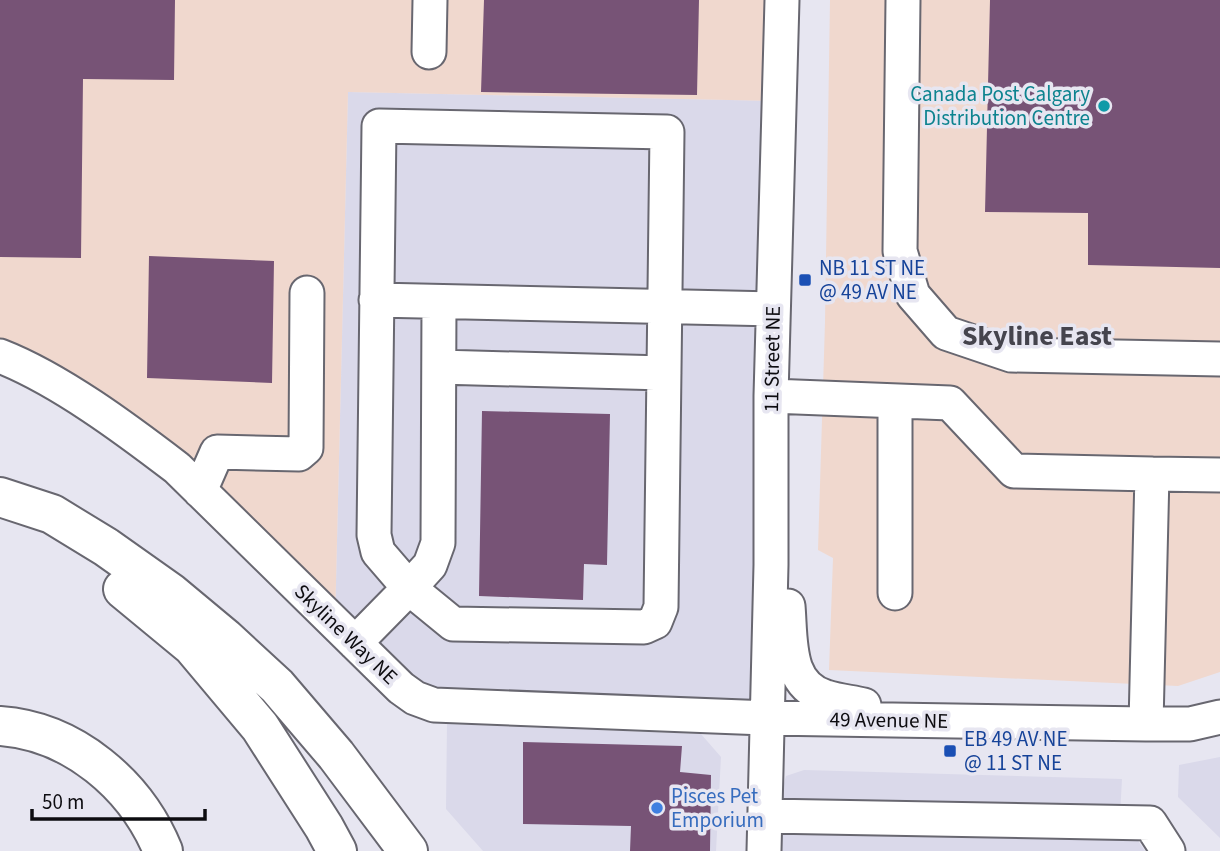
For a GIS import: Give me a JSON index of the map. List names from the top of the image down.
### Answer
{
  "streets": {
    "street": ["11 Street NE", "Skyline Way NE", "49 Avenue NE"]
  },
  "crossings": [
    ["11 Street NE", "Skyline Way NE"],
    ["11 Street NE", "49 Avenue NE"],
    ["Skyline Way NE", "49 Avenue NE"]
  ],
  "districts": ["Skyline East"],
  "places": {
    "other": ["Canada Post Calgary Distribution Centre", "Pisces Pet Emporium"],
    "transit": ["NB 11 ST NE @ 49 AV NE", "EB 49 AV NE @ 11 ST NE"]
  },
  "scale_bar": "50 m"
}
